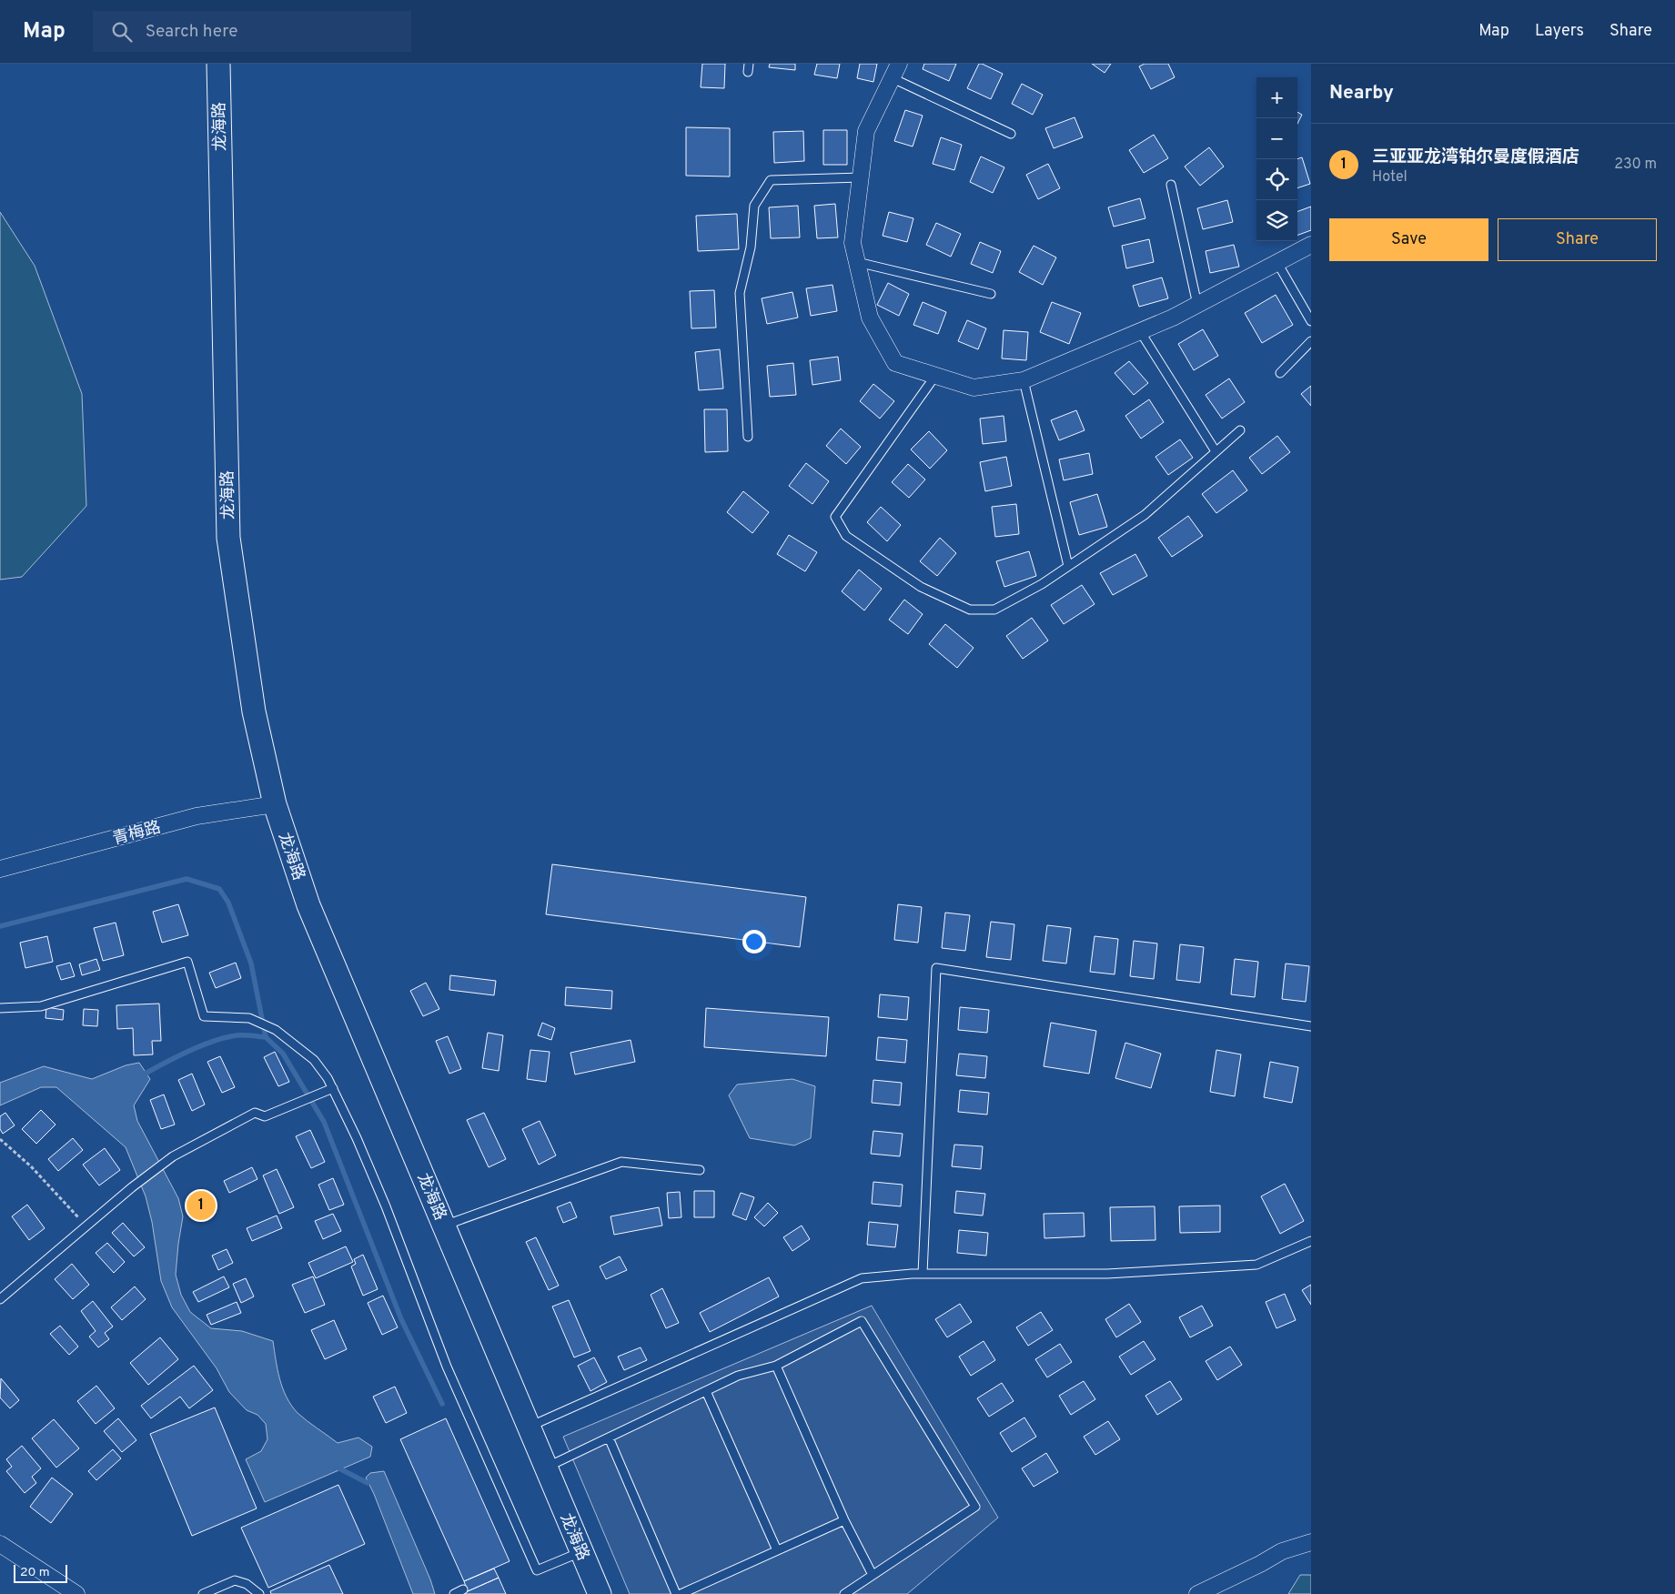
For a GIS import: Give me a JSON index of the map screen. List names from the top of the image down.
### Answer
{
  "streets": {
    "street": ["龙海路", "青梅路"]
  },
  "crossings": [
    ["龙海路", "青梅路"]
  ],
  "scale_bar": "20 m",
  "page": {
    "header": "Map",
    "search": "Search here",
    "nav": ["Map", "Layers", "Share"],
    "heading": "Nearby",
    "map_buttons": ["+", "−"],
    "list": [
      {
        "mark": "1",
        "name": "三亚亚龙湾铂尔曼度假酒店",
        "note": "Hotel",
        "value": "230 m"
      }
    ],
    "buttons": ["Save", "Share"],
    "pins": "1",
    "scale": "20 m"
  }
}
